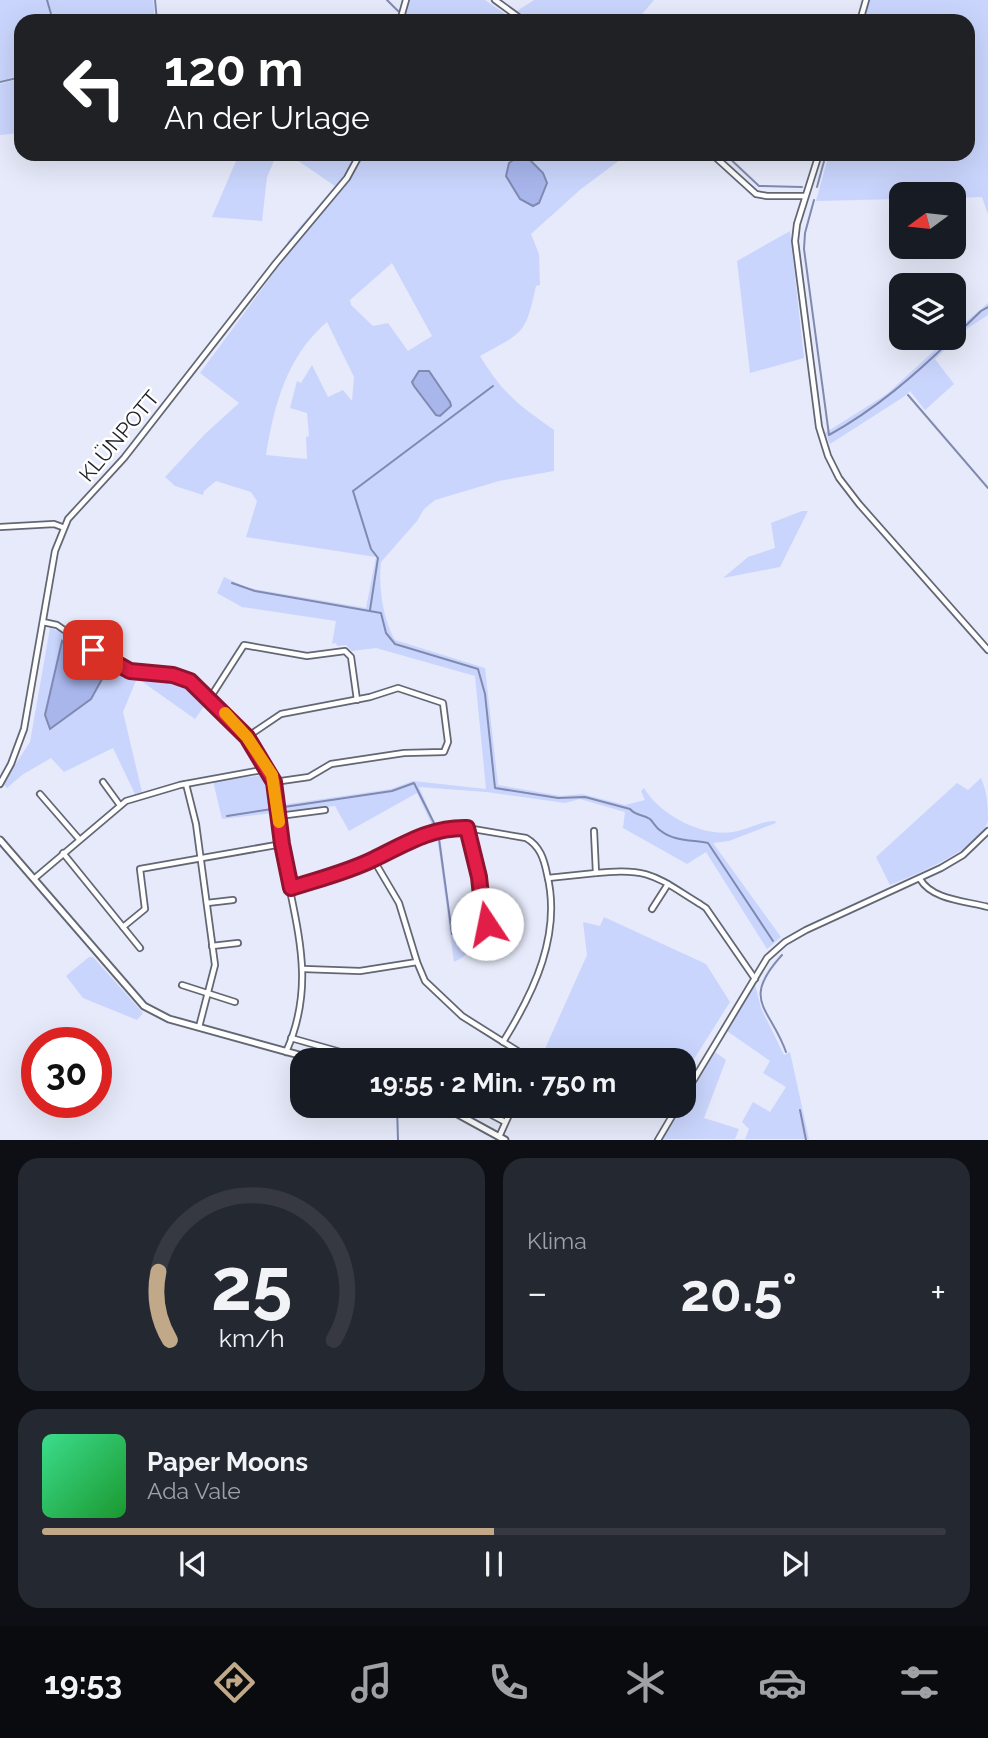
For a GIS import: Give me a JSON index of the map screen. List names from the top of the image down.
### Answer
{
  "streets": {
    "street": ["KLÜNPOTT"]
  },
  "north": "left",
  "page": {
    "turn": ["120 m", "An der Urlage"],
    "limit": "30",
    "trip": "19:55 · 2 Min. · 750 m",
    "tile": "Klima",
    "heat": ["−", "20.5°", "+"],
    "song": ["Paper Moons", "Ada Vale"],
    "tabs": "19:53",
    "gauge": ["25", "km/h"]
  }
}
